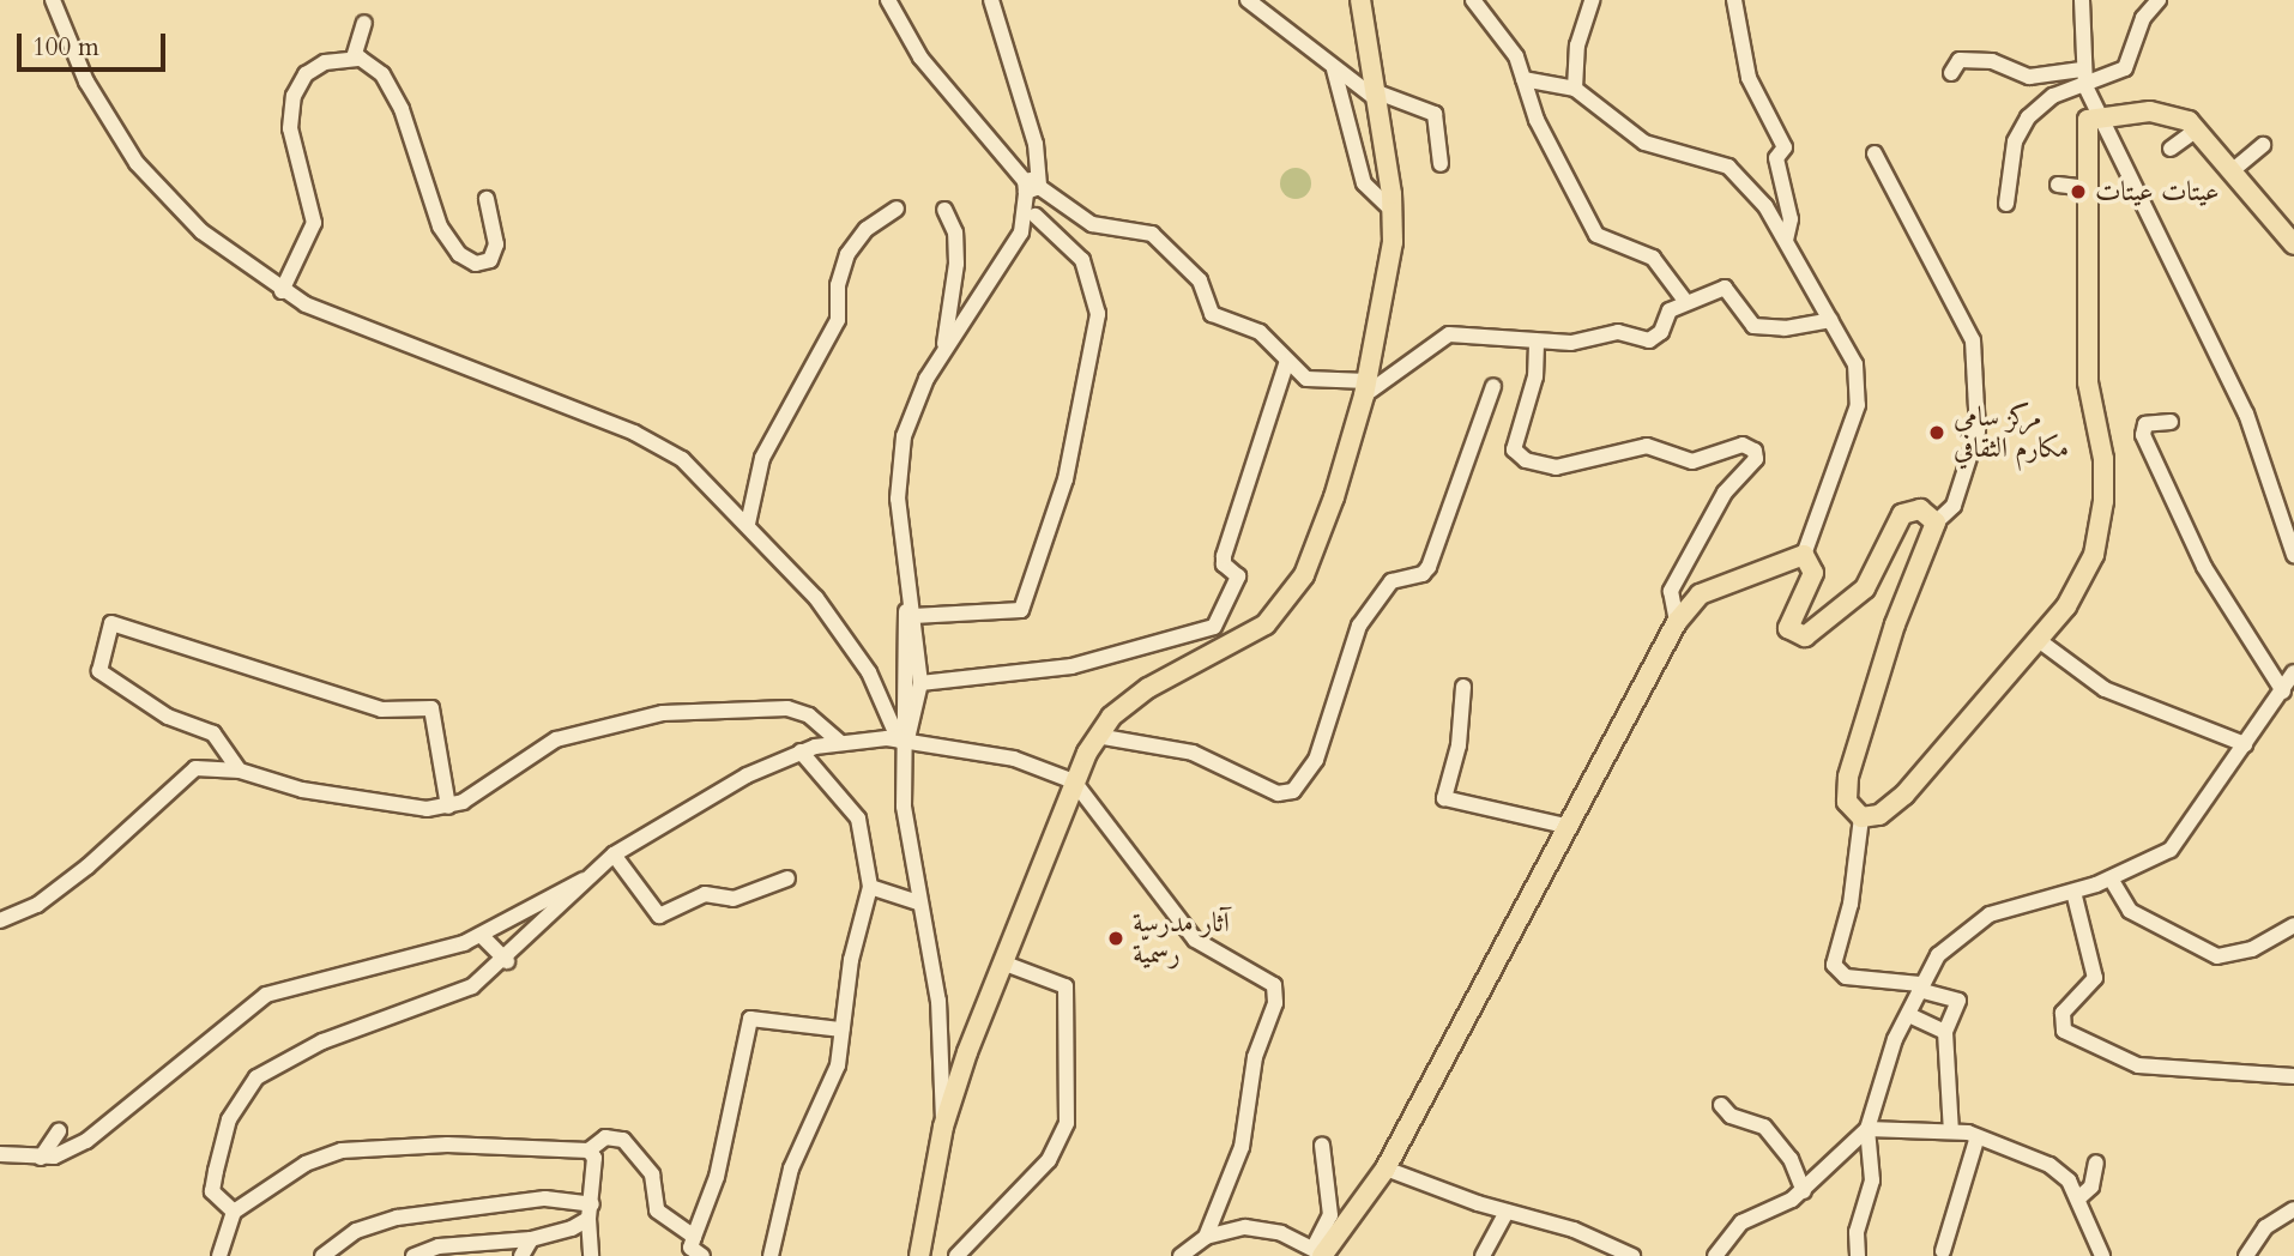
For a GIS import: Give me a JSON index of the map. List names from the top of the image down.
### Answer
{
  "places": ["عيتات عيتات", "مركز سامي مكارم الثقافي", "آثار مدرسة رسميّة"],
  "scale_bar": "100 m"
}
